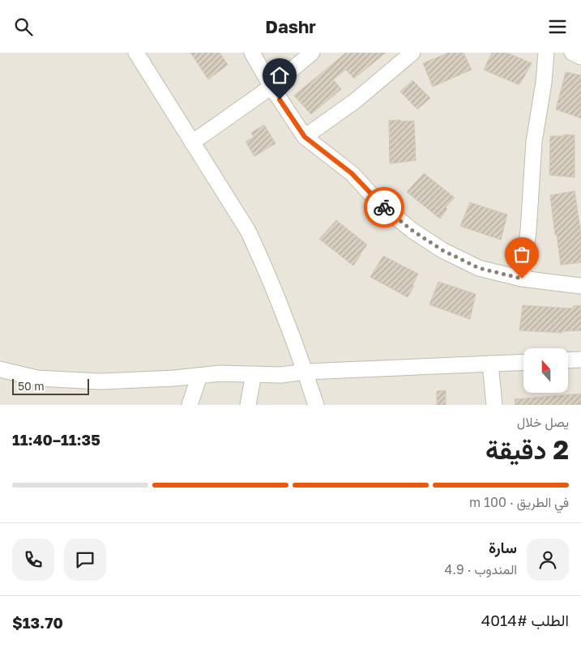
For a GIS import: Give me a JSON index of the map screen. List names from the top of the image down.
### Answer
{
  "scale_bar": "50 m",
  "north": "top",
  "page": {
    "header": "Dashr",
    "scale": "50 m",
    "heading": ["2 دقيقة", "يصل خلال", "11:35–11:40"],
    "panel": [
      "سارة",
      "المندوب · 4.9",
      "الطلب #4014",
      "$13.70"
    ],
    "bar": "في الطريق · 100 m"
  }
}
